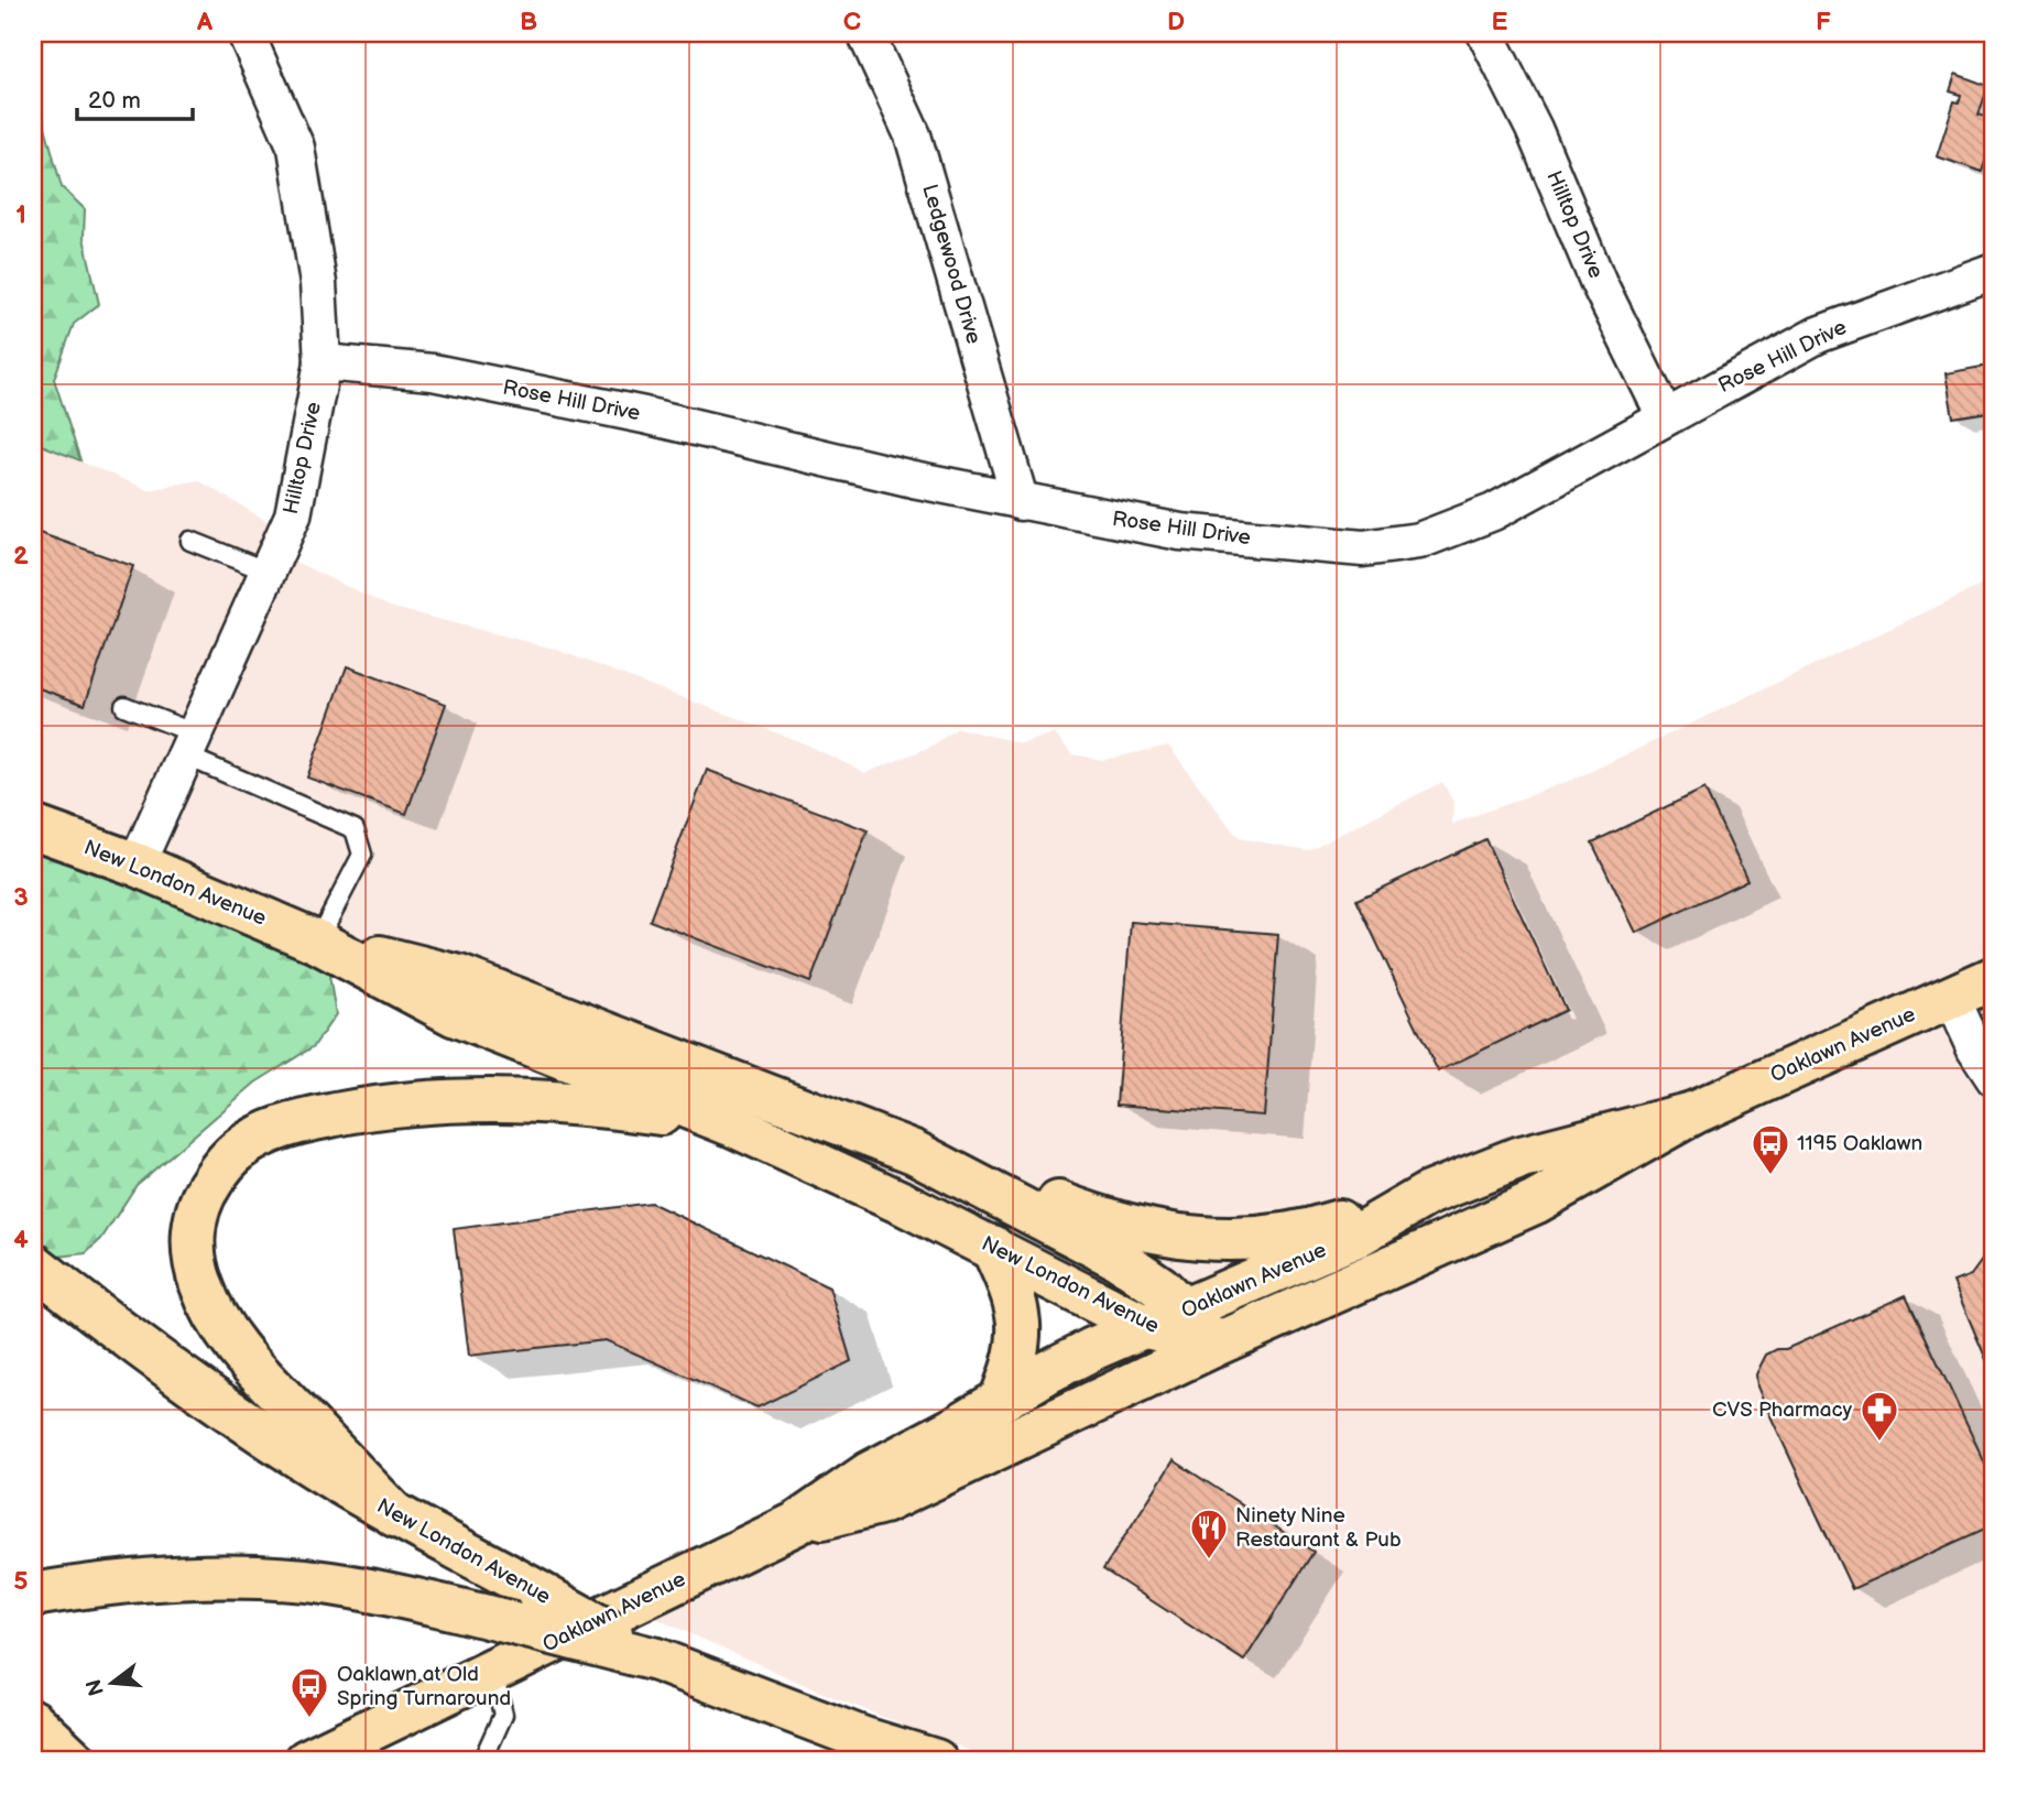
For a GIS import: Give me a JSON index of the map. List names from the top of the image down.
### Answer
{
  "streets": {
    "main road": ["New London Avenue", "Oaklawn Avenue"],
    "street": ["Hilltop Drive", "Ledgewood Drive", "Rose Hill Drive"]
  },
  "crossings": [
    ["Hilltop Drive", "Rose Hill Drive"],
    ["Hilltop Drive", "New London Avenue"],
    ["Ledgewood Drive", "Rose Hill Drive"],
    ["New London Avenue", "Oaklawn Avenue"]
  ],
  "places": {
    "bus stop": ["1195 Oaklawn", "Oaklawn at Old Spring Turnaround"],
    "pharmacy": ["CVS Pharmacy"],
    "restaurant": ["Ninety Nine Restaurant & Pub"]
  },
  "scale_bar": "20 m",
  "north": "left",
  "grid": {
    "columns": [
      "A",
      "B",
      "C",
      "D",
      "E",
      "F"
    ],
    "rows": [
      "1",
      "2",
      "3",
      "4",
      "5"
    ]
  }
}
